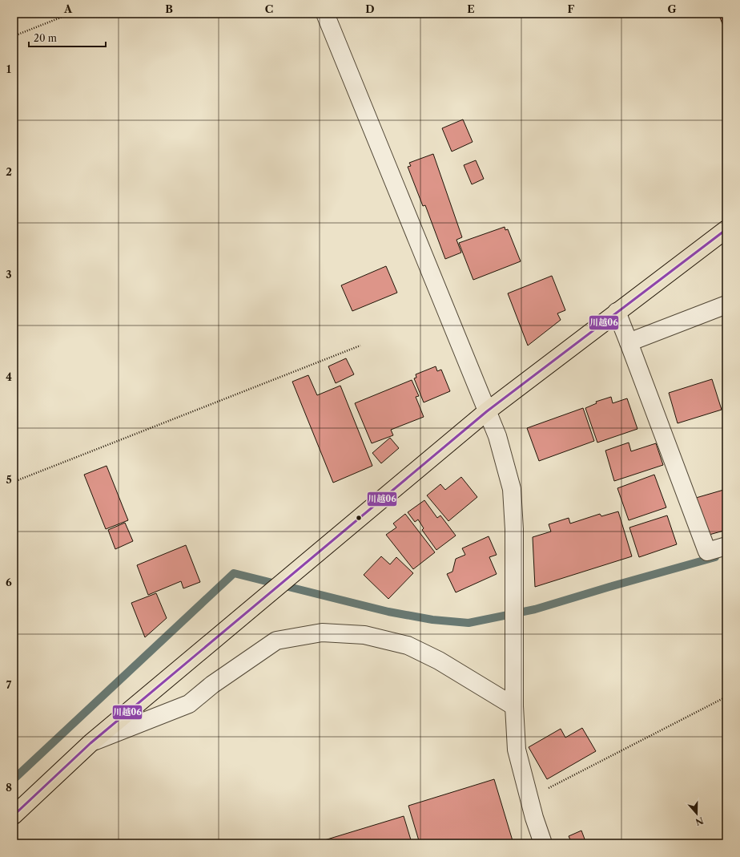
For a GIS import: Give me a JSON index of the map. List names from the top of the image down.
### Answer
{
  "lines": ["transit line 川越06"],
  "scale_bar": "20 m",
  "north": "bottom",
  "grid": {
    "columns": [
      "A",
      "B",
      "C",
      "D",
      "E",
      "F",
      "G"
    ],
    "rows": [
      "1",
      "2",
      "3",
      "4",
      "5",
      "6",
      "7",
      "8"
    ]
  }
}
